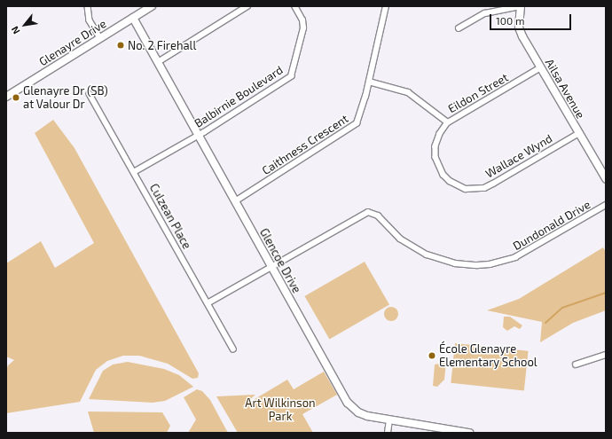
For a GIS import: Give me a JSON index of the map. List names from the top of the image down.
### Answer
{
  "streets": {
    "street": [
      "Glenayre Drive",
      "Ailsa Avenue",
      "Eildon Street",
      "Balbirnie Boulevard",
      "Caithness Crescent",
      "Wallace Wynd",
      "Culzean Place",
      "Dundonald Drive",
      "Glencoe Drive"
    ]
  },
  "crossings": [
    ["Glenayre Drive", "Glencoe Drive"],
    ["Ailsa Avenue", "Eildon Street"],
    ["Ailsa Avenue", "Wallace Wynd"],
    ["Eildon Street", "Caithness Crescent"],
    ["Eildon Street", "Wallace Wynd"],
    ["Balbirnie Boulevard", "Culzean Place"],
    ["Balbirnie Boulevard", "Glencoe Drive"],
    ["Caithness Crescent", "Glencoe Drive"],
    ["Culzean Place", "Dundonald Drive"],
    ["Dundonald Drive", "Glencoe Drive"]
  ],
  "parks": ["Art Wilkinson Park"],
  "places": ["No. 2 Firehall", "Glenayre Dr (SB) at Valour Dr", "École Glenayre Elementary School"],
  "scale_bar": "100 m",
  "north": "bottom left"
}
